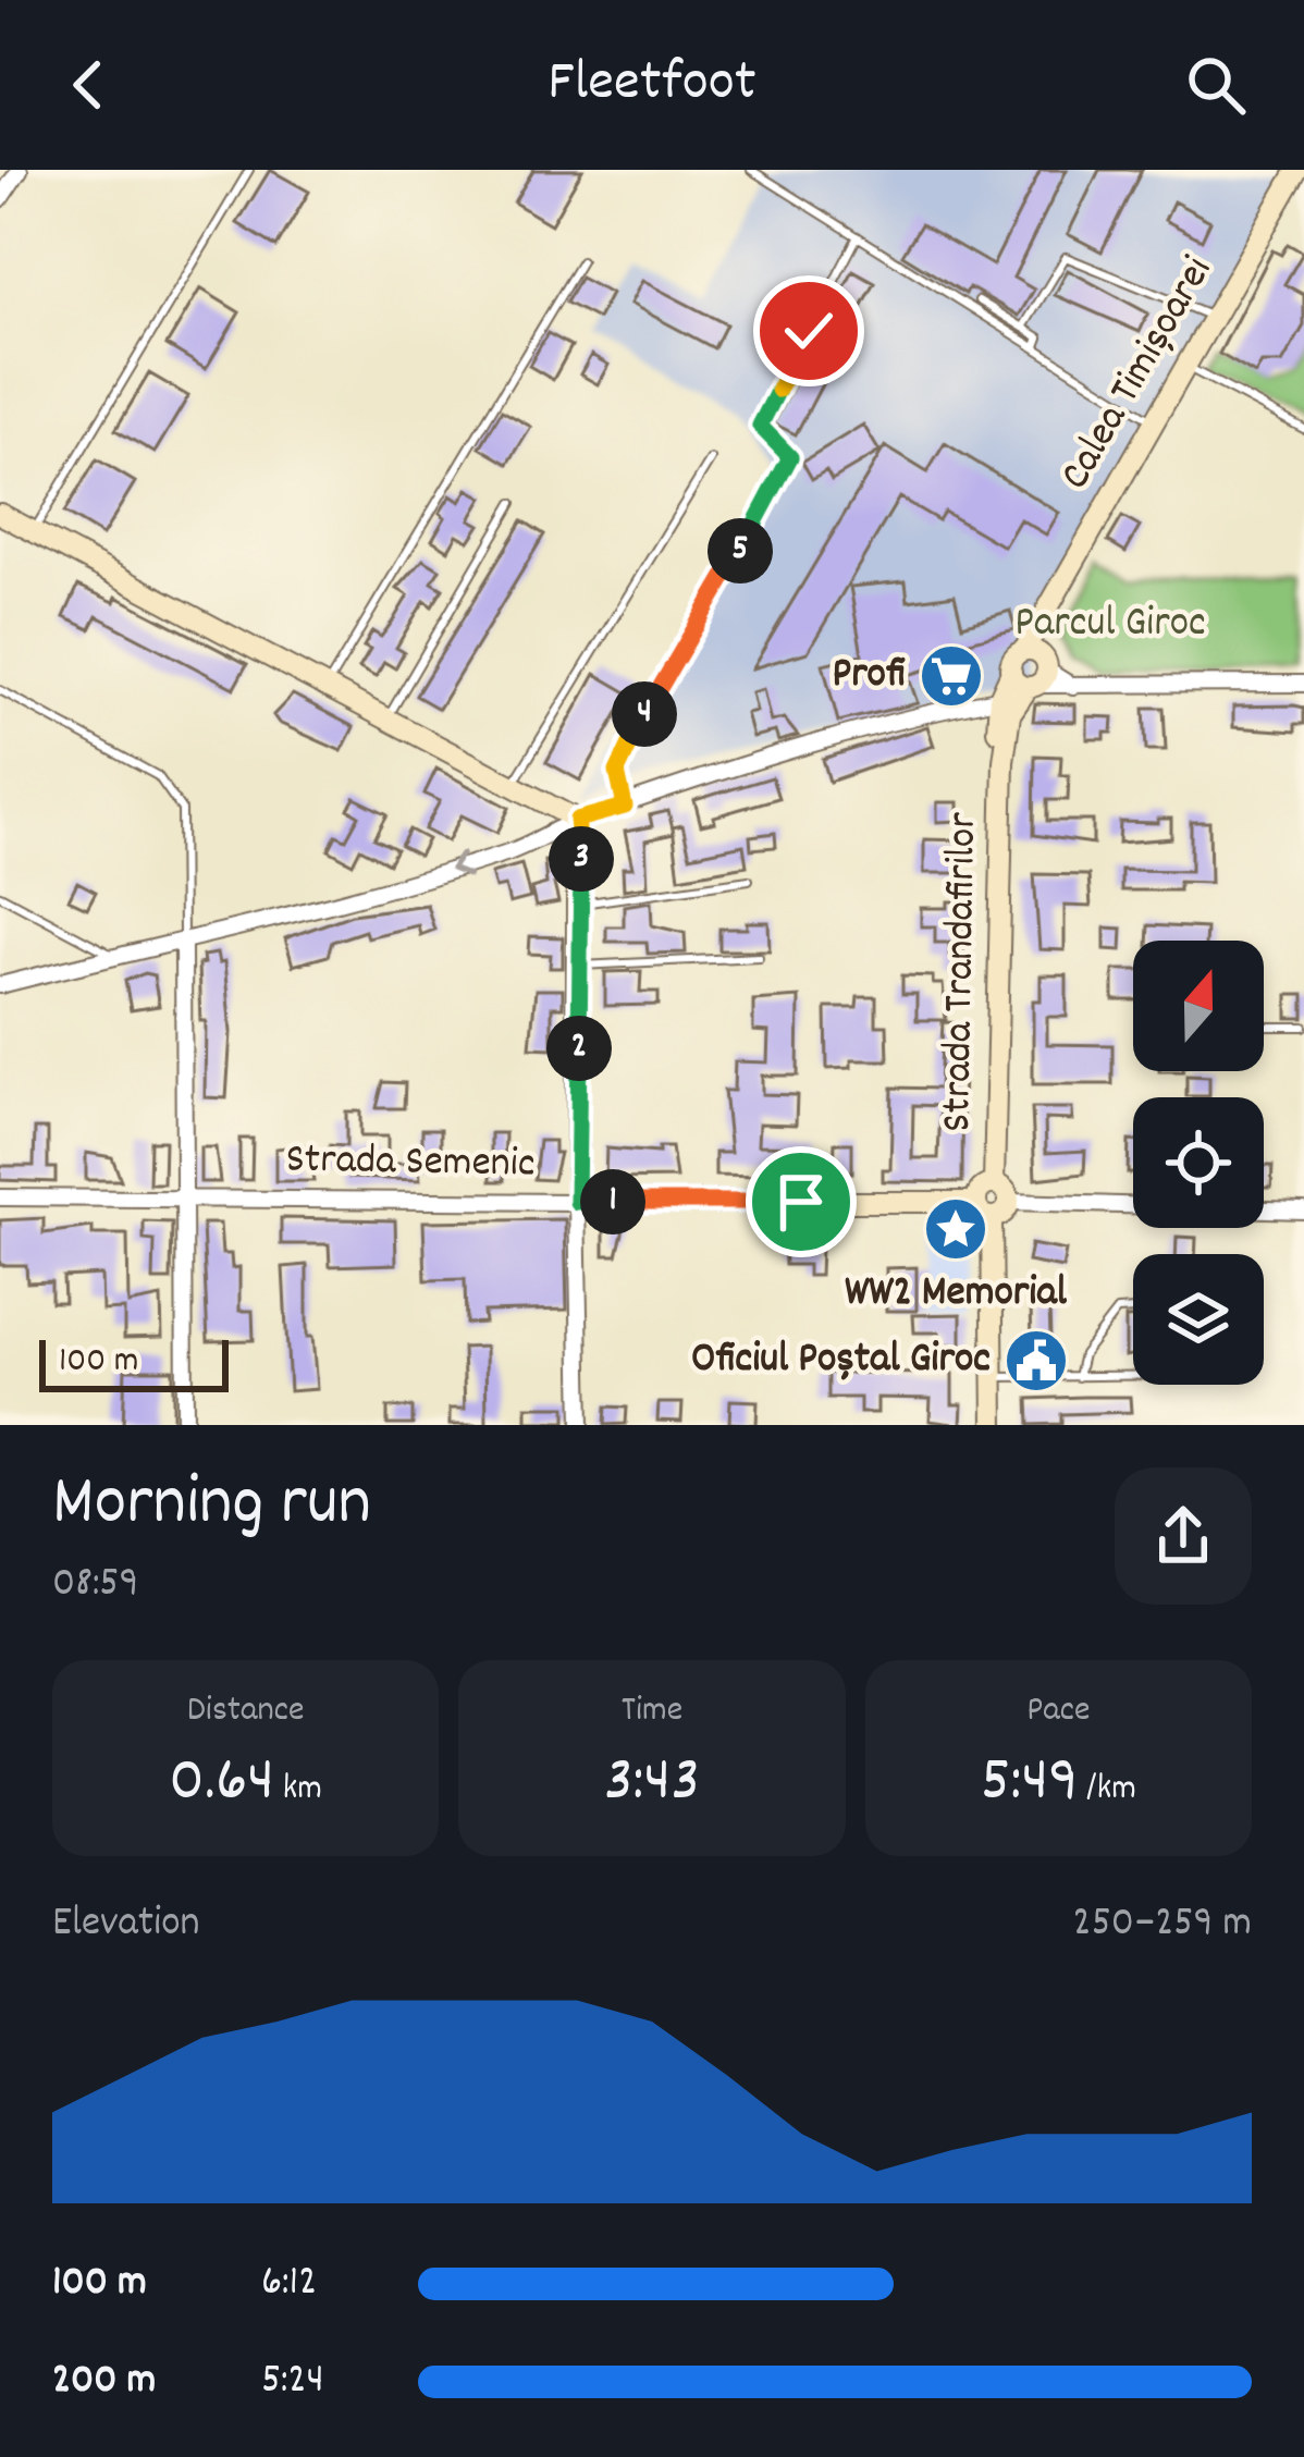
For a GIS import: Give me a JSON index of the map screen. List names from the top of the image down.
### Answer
{
  "streets": {
    "street": ["Calea Timișoarei", "Strada Trandafirilor", "Strada Semenic"]
  },
  "crossings": [
    ["Calea Timișoarei", "Strada Trandafirilor"]
  ],
  "parks": ["Parcul Giroc"],
  "places": {
    "supermarket": ["Profi"],
    "place": ["WW2 Memorial"],
    "public building": ["Oficiul Poștal Giroc"]
  },
  "scale_bar": "100 m",
  "north": "top",
  "page": {
    "header": "Fleetfoot",
    "pins": [
      "5",
      "4",
      "3",
      "2",
      "1"
    ],
    "scale": "100 m",
    "heading": ["Morning run", "08:59"],
    "stats": [
      ["Distance", "0.64 km"],
      ["Time", "3:43"],
      ["Pace", "5:49 /km"]
    ],
    "chart": ["Elevation", "250–259 m"],
    "list": [
      {
        "name": "100 m",
        "note": "6:12"
      },
      {
        "name": "200 m",
        "note": "5:24"
      }
    ]
  }
}
